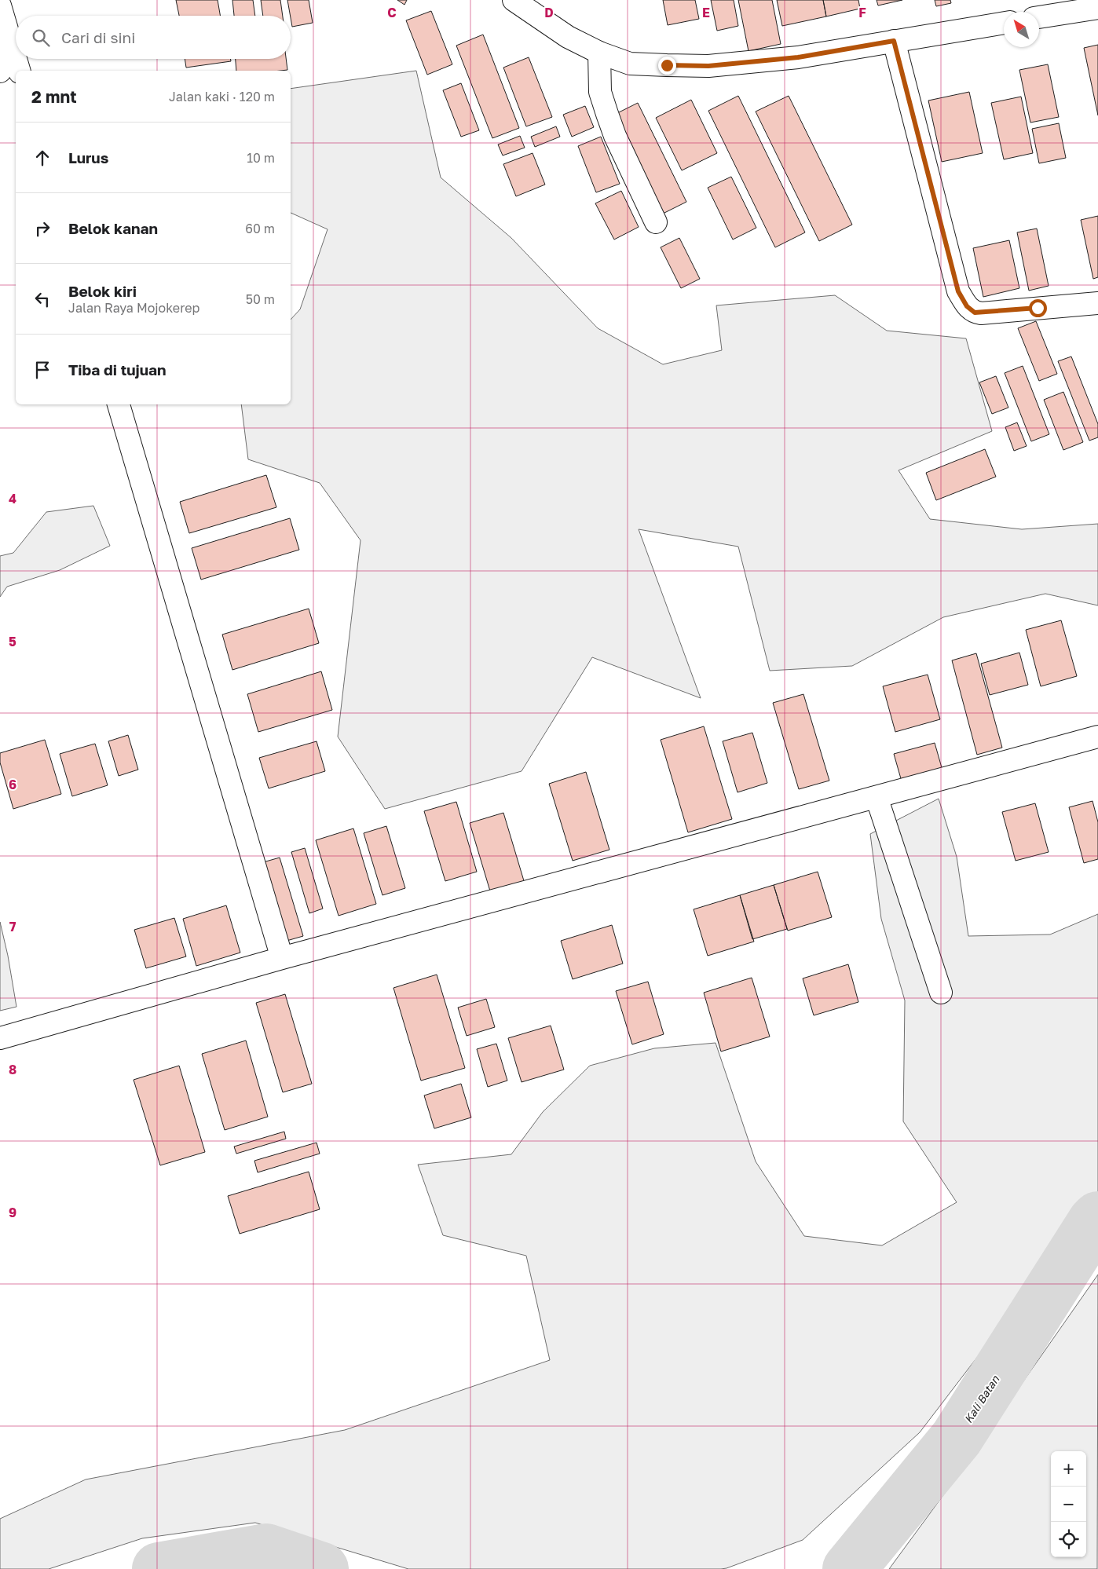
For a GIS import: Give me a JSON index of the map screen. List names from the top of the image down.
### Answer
{
  "water": ["Kali Batan"],
  "north": "top left",
  "page": {
    "search": "Cari di sini",
    "heading": ["2 mnt", "Jalan kaki · 120 m"],
    "list": [
      ["Lurus", "10 m"],
      ["Belok kanan", "60 m"],
      ["Belok kiri", "Jalan Raya Mojokerep", "50 m"],
      "Tiba di tujuan"
    ],
    "map_buttons": ["+", "−"]
  },
  "grid": {
    "columns": [
      "C",
      "D",
      "E",
      "F"
    ],
    "rows": [
      "4",
      "5",
      "6",
      "7",
      "8",
      "9"
    ]
  }
}
